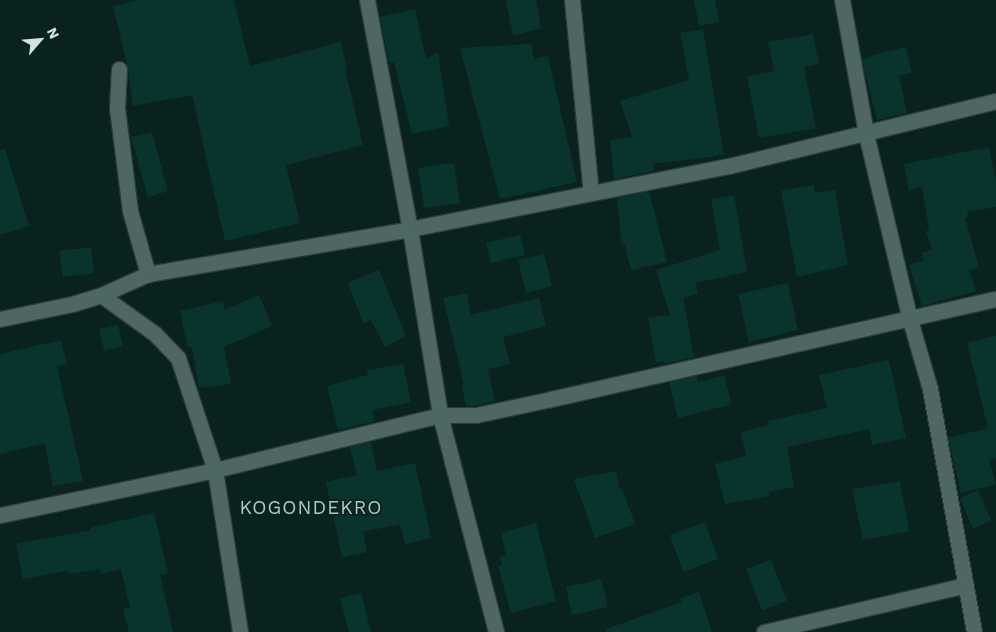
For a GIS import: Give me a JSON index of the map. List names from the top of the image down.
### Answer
{
  "districts": ["KOGONDEKRO"],
  "north": "top right"
}
